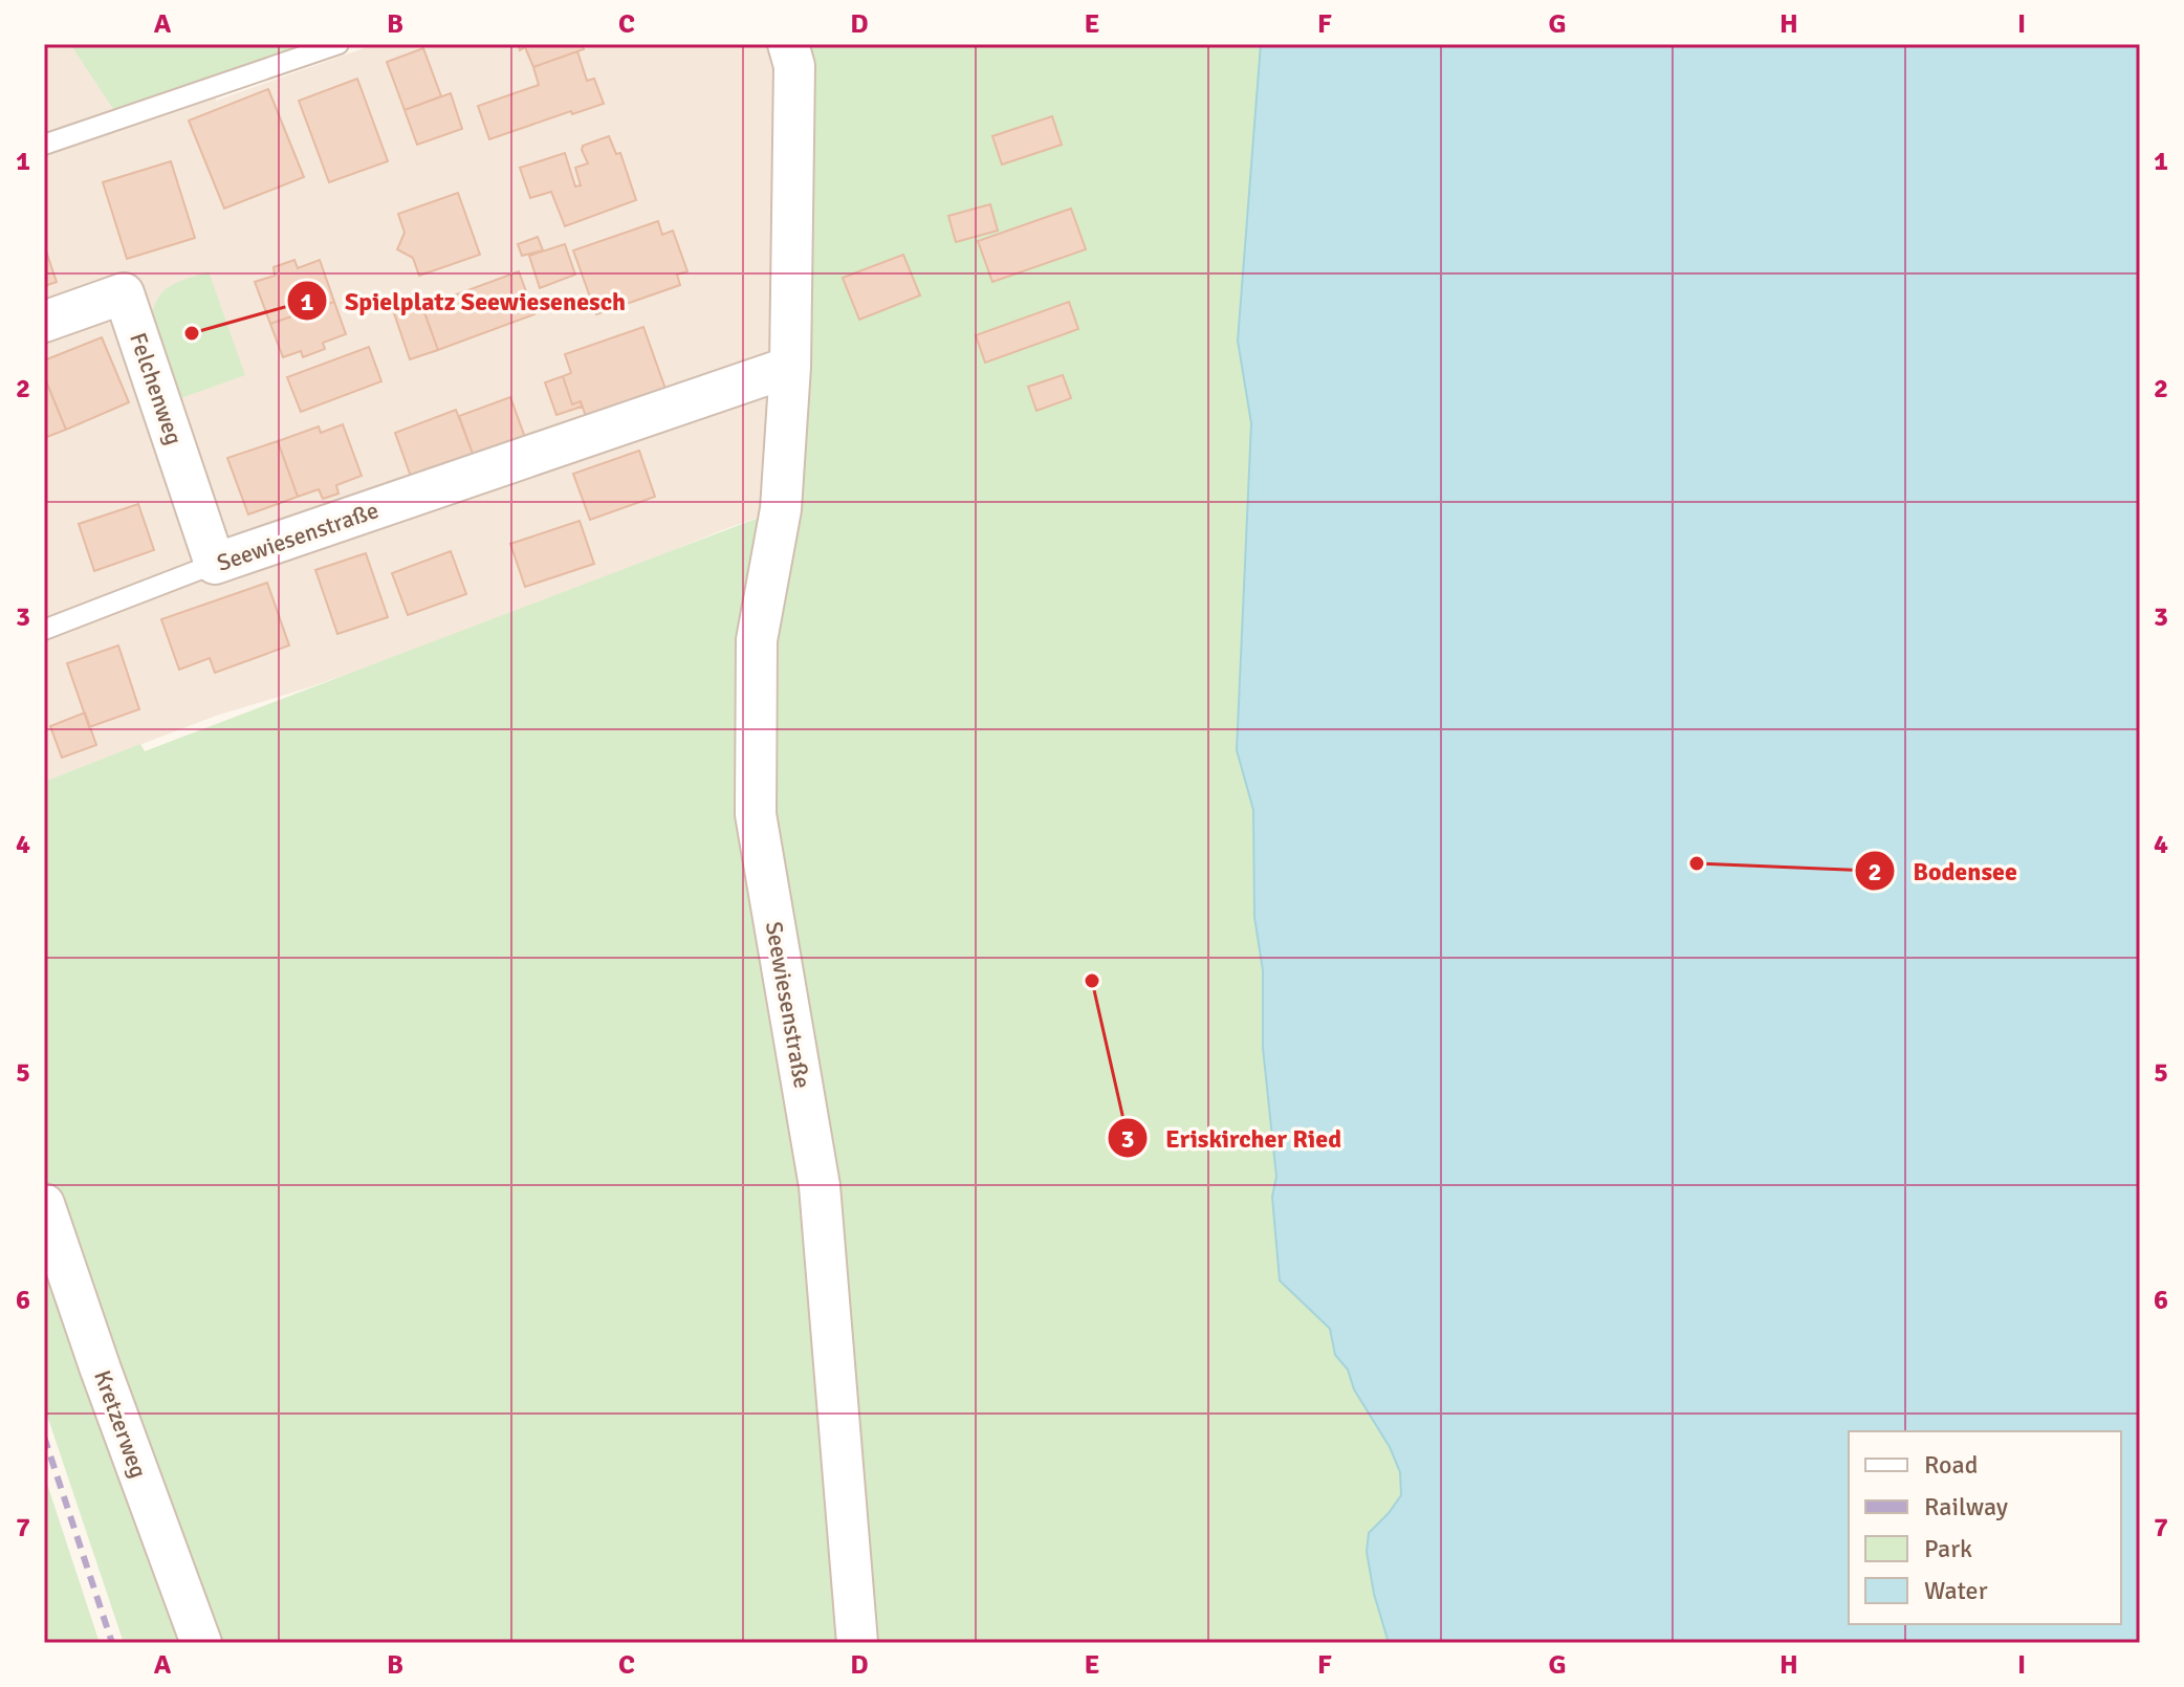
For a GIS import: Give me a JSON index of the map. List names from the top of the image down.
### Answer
{
  "streets": {
    "street": ["Felchenweg", "Seewiesenstraße", "Kretzerweg"]
  },
  "crossings": [
    ["Felchenweg", "Seewiesenstraße"]
  ],
  "places": ["Spielplatz Seewiesenesch", "Bodensee", "Eriskircher Ried"],
  "legend": [
    "Road",
    "Railway",
    "Park",
    "Water"
  ],
  "grid": {
    "columns": [
      "A",
      "B",
      "C",
      "D",
      "E",
      "F",
      "G",
      "H",
      "I"
    ],
    "rows": [
      "1",
      "2",
      "3",
      "4",
      "5",
      "6",
      "7"
    ]
  }
}
